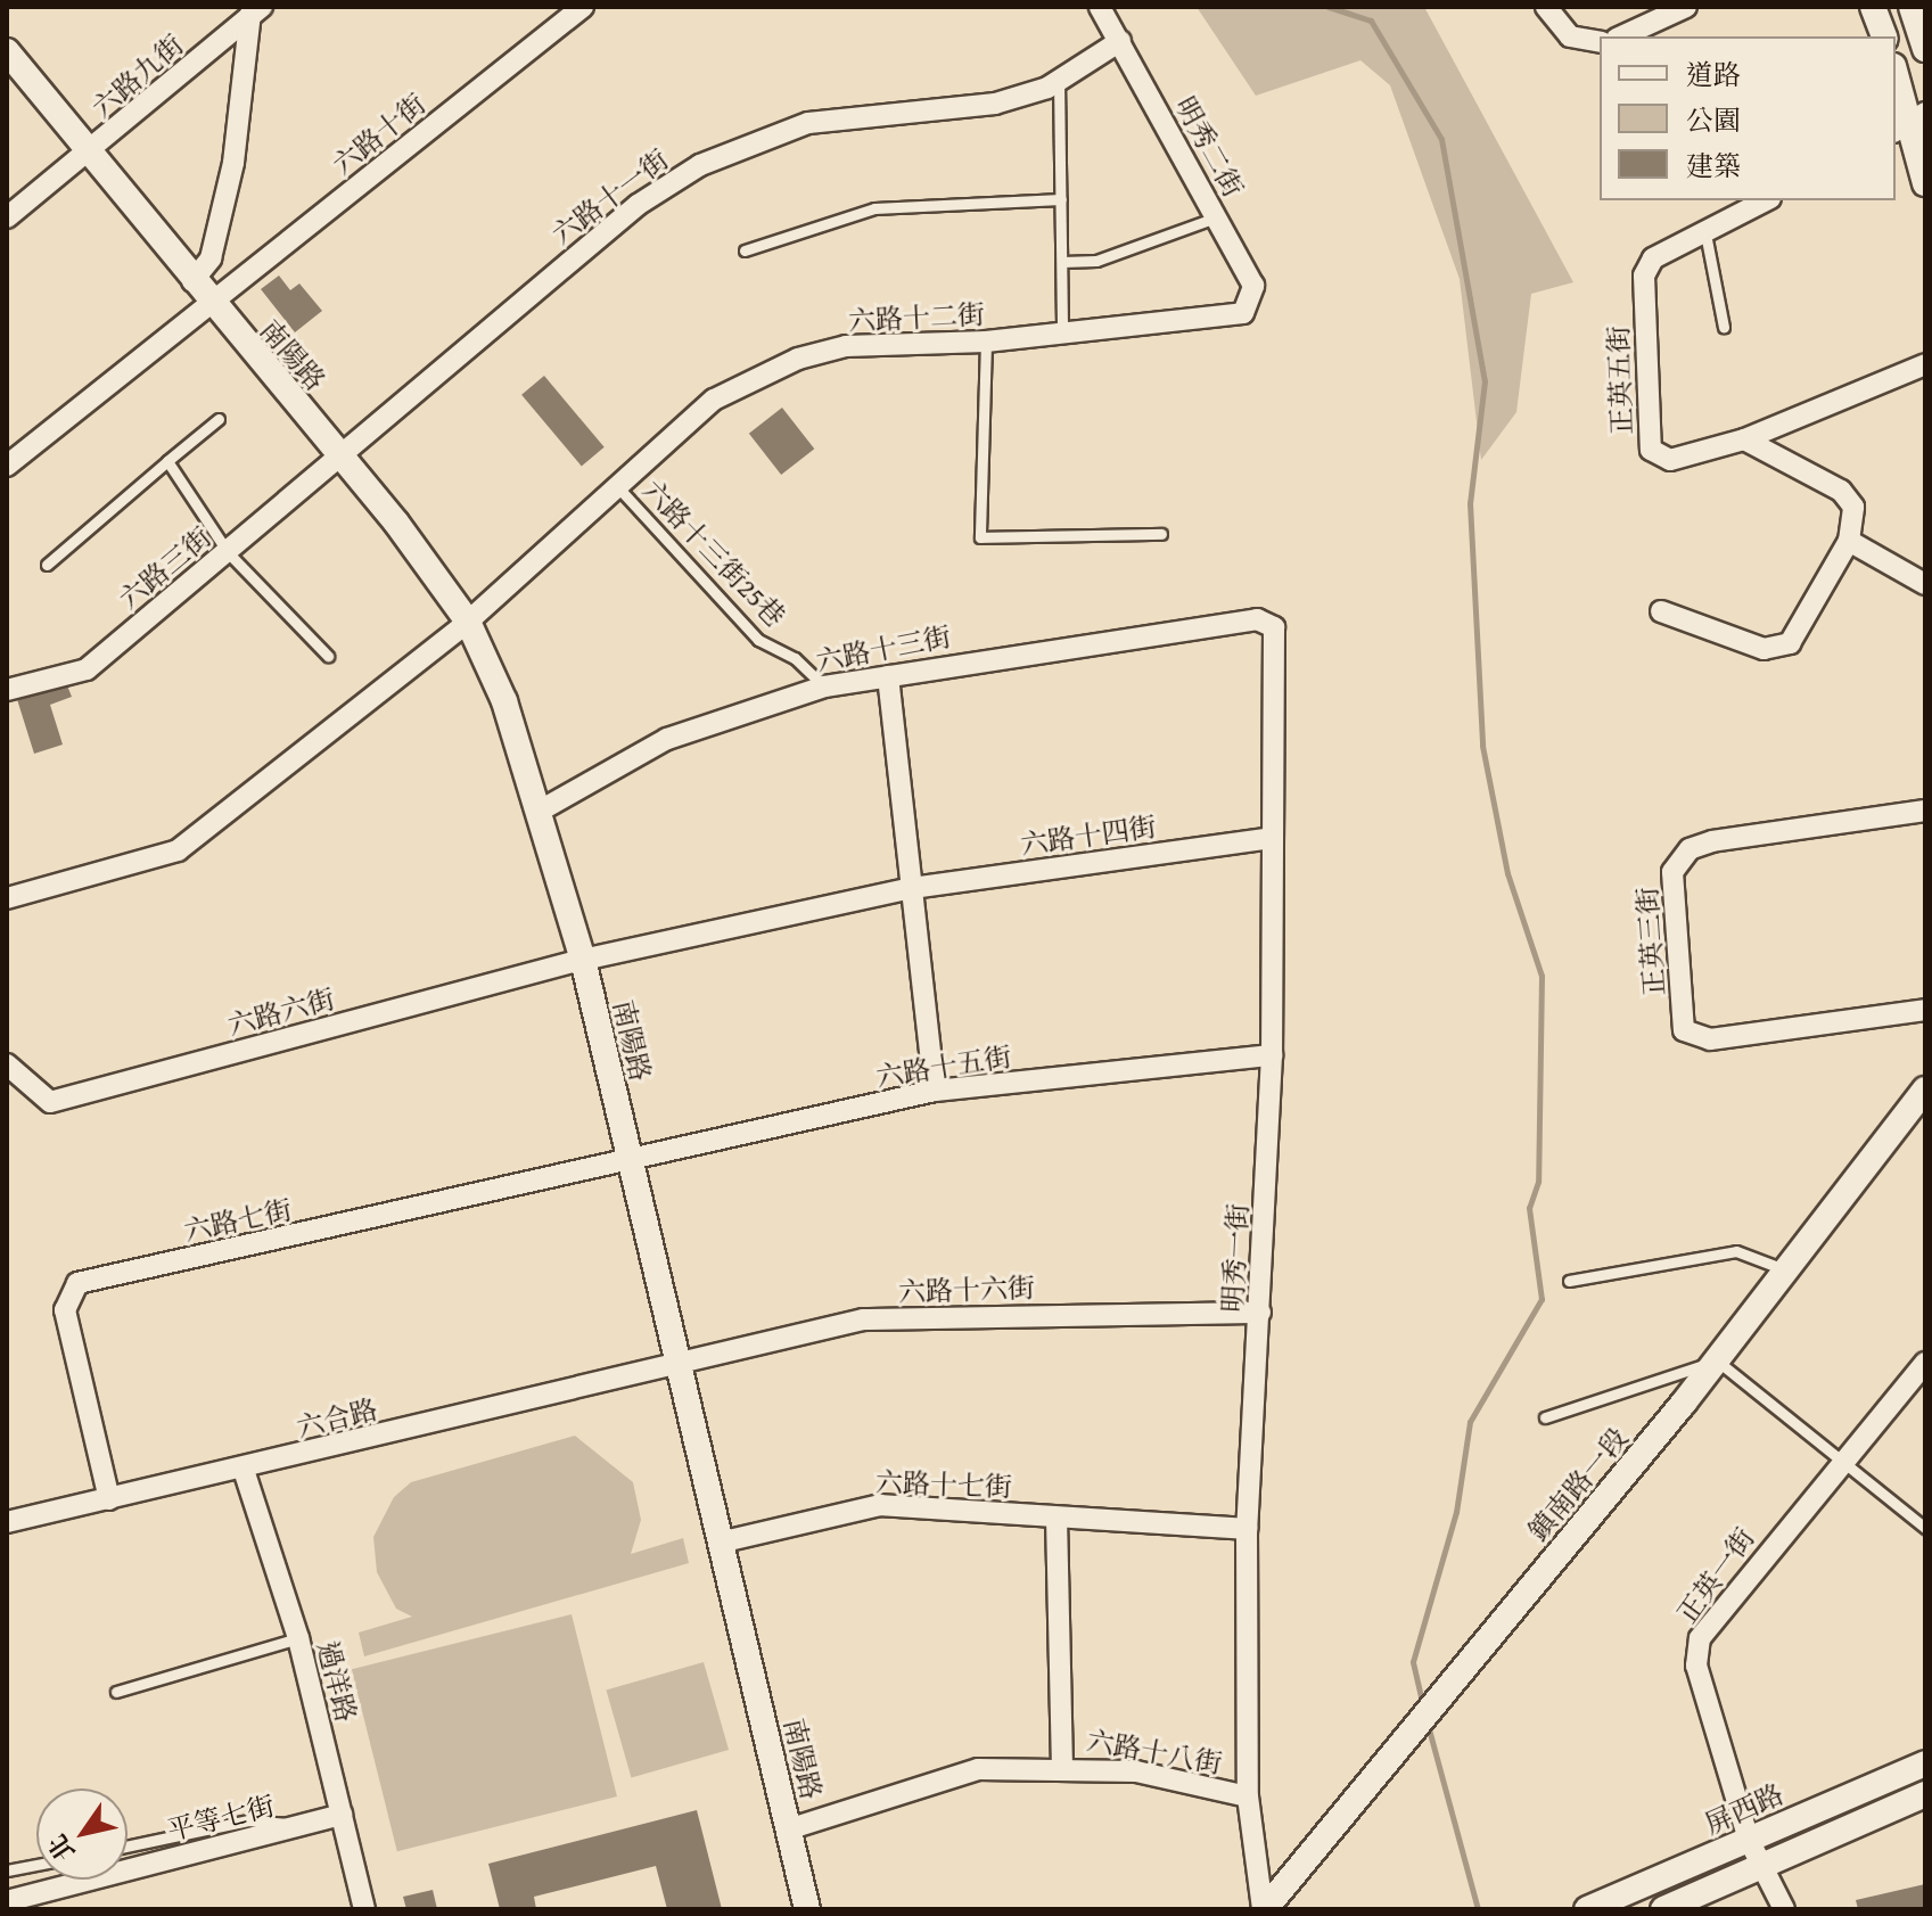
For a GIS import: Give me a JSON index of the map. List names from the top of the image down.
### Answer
{
  "streets": {
    "street": [
      "六路九街",
      "六路十街",
      "明秀二街",
      "六路十一街",
      "六路十二街",
      "南陽路",
      "正英五街",
      "六路三街",
      "六路十三街",
      "六路十四街",
      "正英三街",
      "六路六街",
      "六路十五街",
      "六路七街",
      "明秀一街",
      "六路十六街",
      "六合路",
      "六路十七街",
      "鎮南路一段",
      "正英一街",
      "過洋路",
      "六路十八街",
      "屏西路",
      "平等七街"
    ],
    "lane": ["六路十三街25巷"]
  },
  "crossings": [
    ["六路九街", "南陽路"],
    ["六路十街", "南陽路"],
    ["明秀二街", "六路十一街"],
    ["明秀二街", "六路十二街"],
    ["六路十一街", "南陽路"],
    ["六路十一街", "六路三街"],
    ["六路十二街", "南陽路"],
    ["六路十二街", "六路十三街25巷"],
    ["南陽路", "六路三街"],
    ["南陽路", "六路十三街"],
    ["南陽路", "六路十四街"],
    ["南陽路", "六路六街"],
    ["南陽路", "六路十五街"],
    ["南陽路", "六路七街"],
    ["南陽路", "六路十六街"],
    ["南陽路", "六合路"],
    ["南陽路", "六路十七街"],
    ["南陽路", "六路十八街"],
    ["六路十三街25巷", "六路十三街"],
    ["六路十三街", "明秀一街"],
    ["六路十四街", "六路六街"],
    ["六路十四街", "明秀一街"],
    ["六路十五街", "六路七街"],
    ["六路十五街", "明秀一街"],
    ["六路七街", "六合路"],
    ["明秀一街", "六路十六街"],
    ["明秀一街", "六路十七街"],
    ["明秀一街", "鎮南路一段"],
    ["明秀一街", "六路十八街"],
    ["六路十六街", "六合路"],
    ["六合路", "過洋路"],
    ["正英一街", "屏西路"],
    ["過洋路", "平等七街"]
  ],
  "legend": ["道路", "公園", "建築"],
  "north": "bottom left"
}
